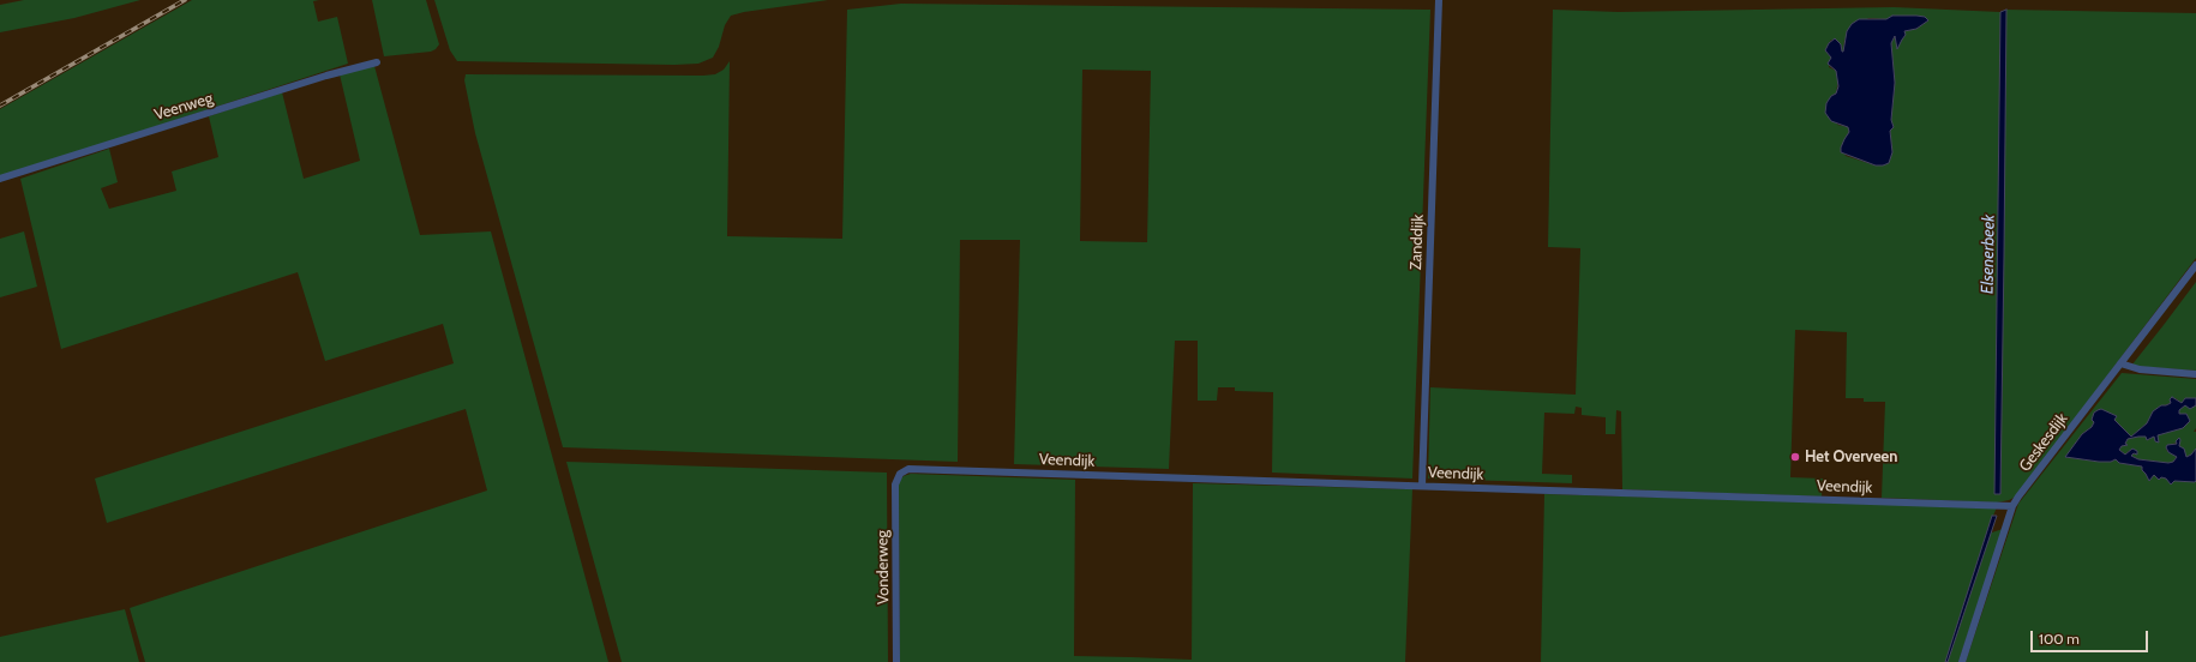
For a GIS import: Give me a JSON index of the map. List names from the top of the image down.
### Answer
{
  "streets": {
    "street": [
      "Veenweg",
      "Zanddijk",
      "Geskesdijk",
      "Veendijk",
      "Vonderweg"
    ]
  },
  "crossings": [
    ["Zanddijk", "Veendijk"],
    ["Geskesdijk", "Veendijk"],
    ["Veendijk", "Vonderweg"]
  ],
  "water": ["Elsenerbeek"],
  "places": ["Het Overveen"],
  "scale_bar": "100 m"
}
